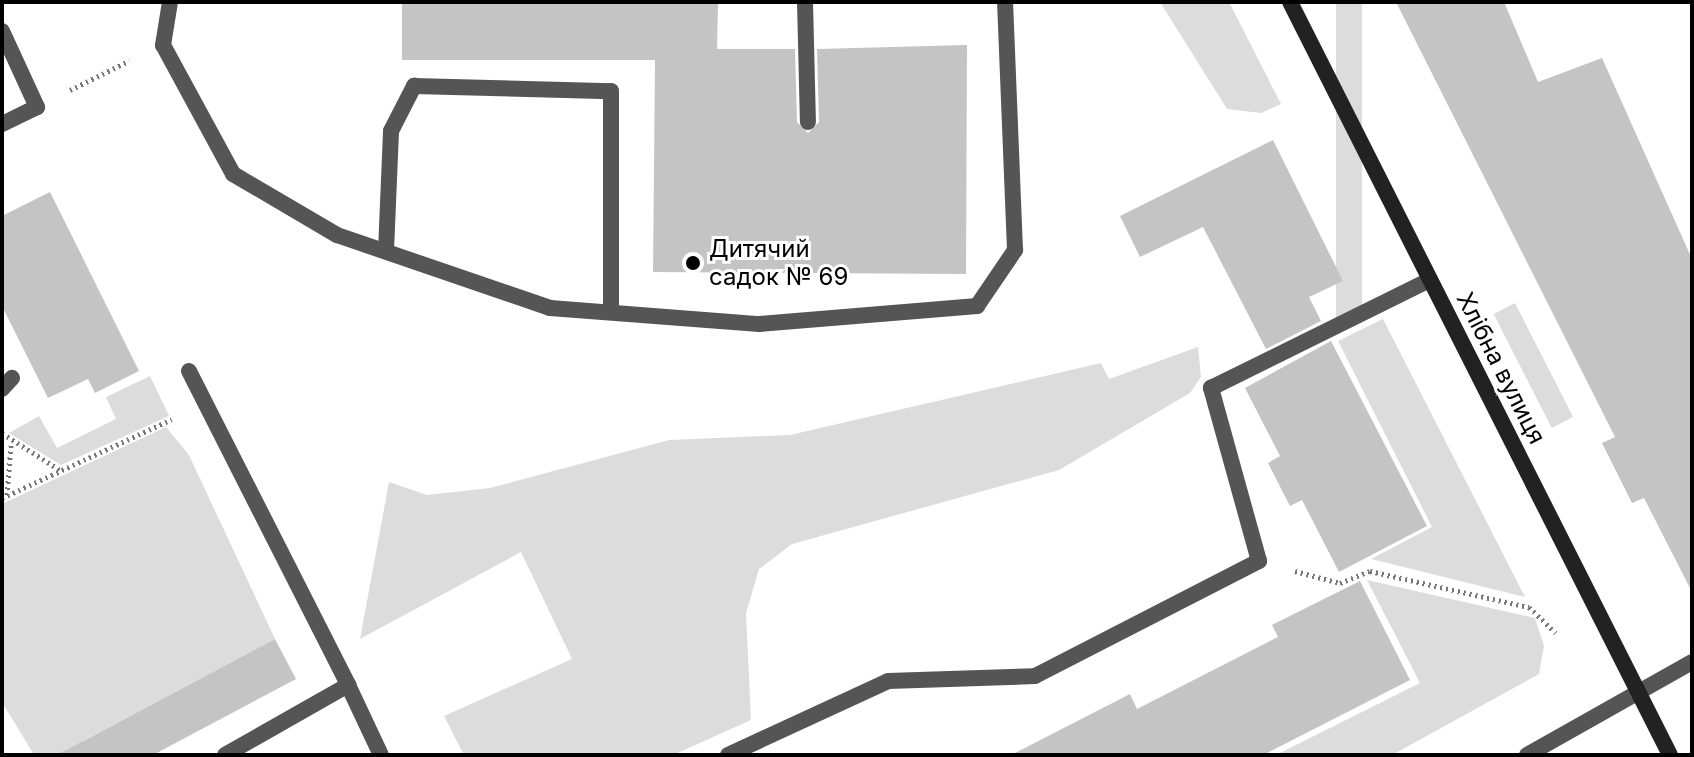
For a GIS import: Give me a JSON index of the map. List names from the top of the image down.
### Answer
{
  "streets": {
    "street": ["Хлібна вулиця"]
  },
  "places": ["Дитячий садок № 69"]
}
